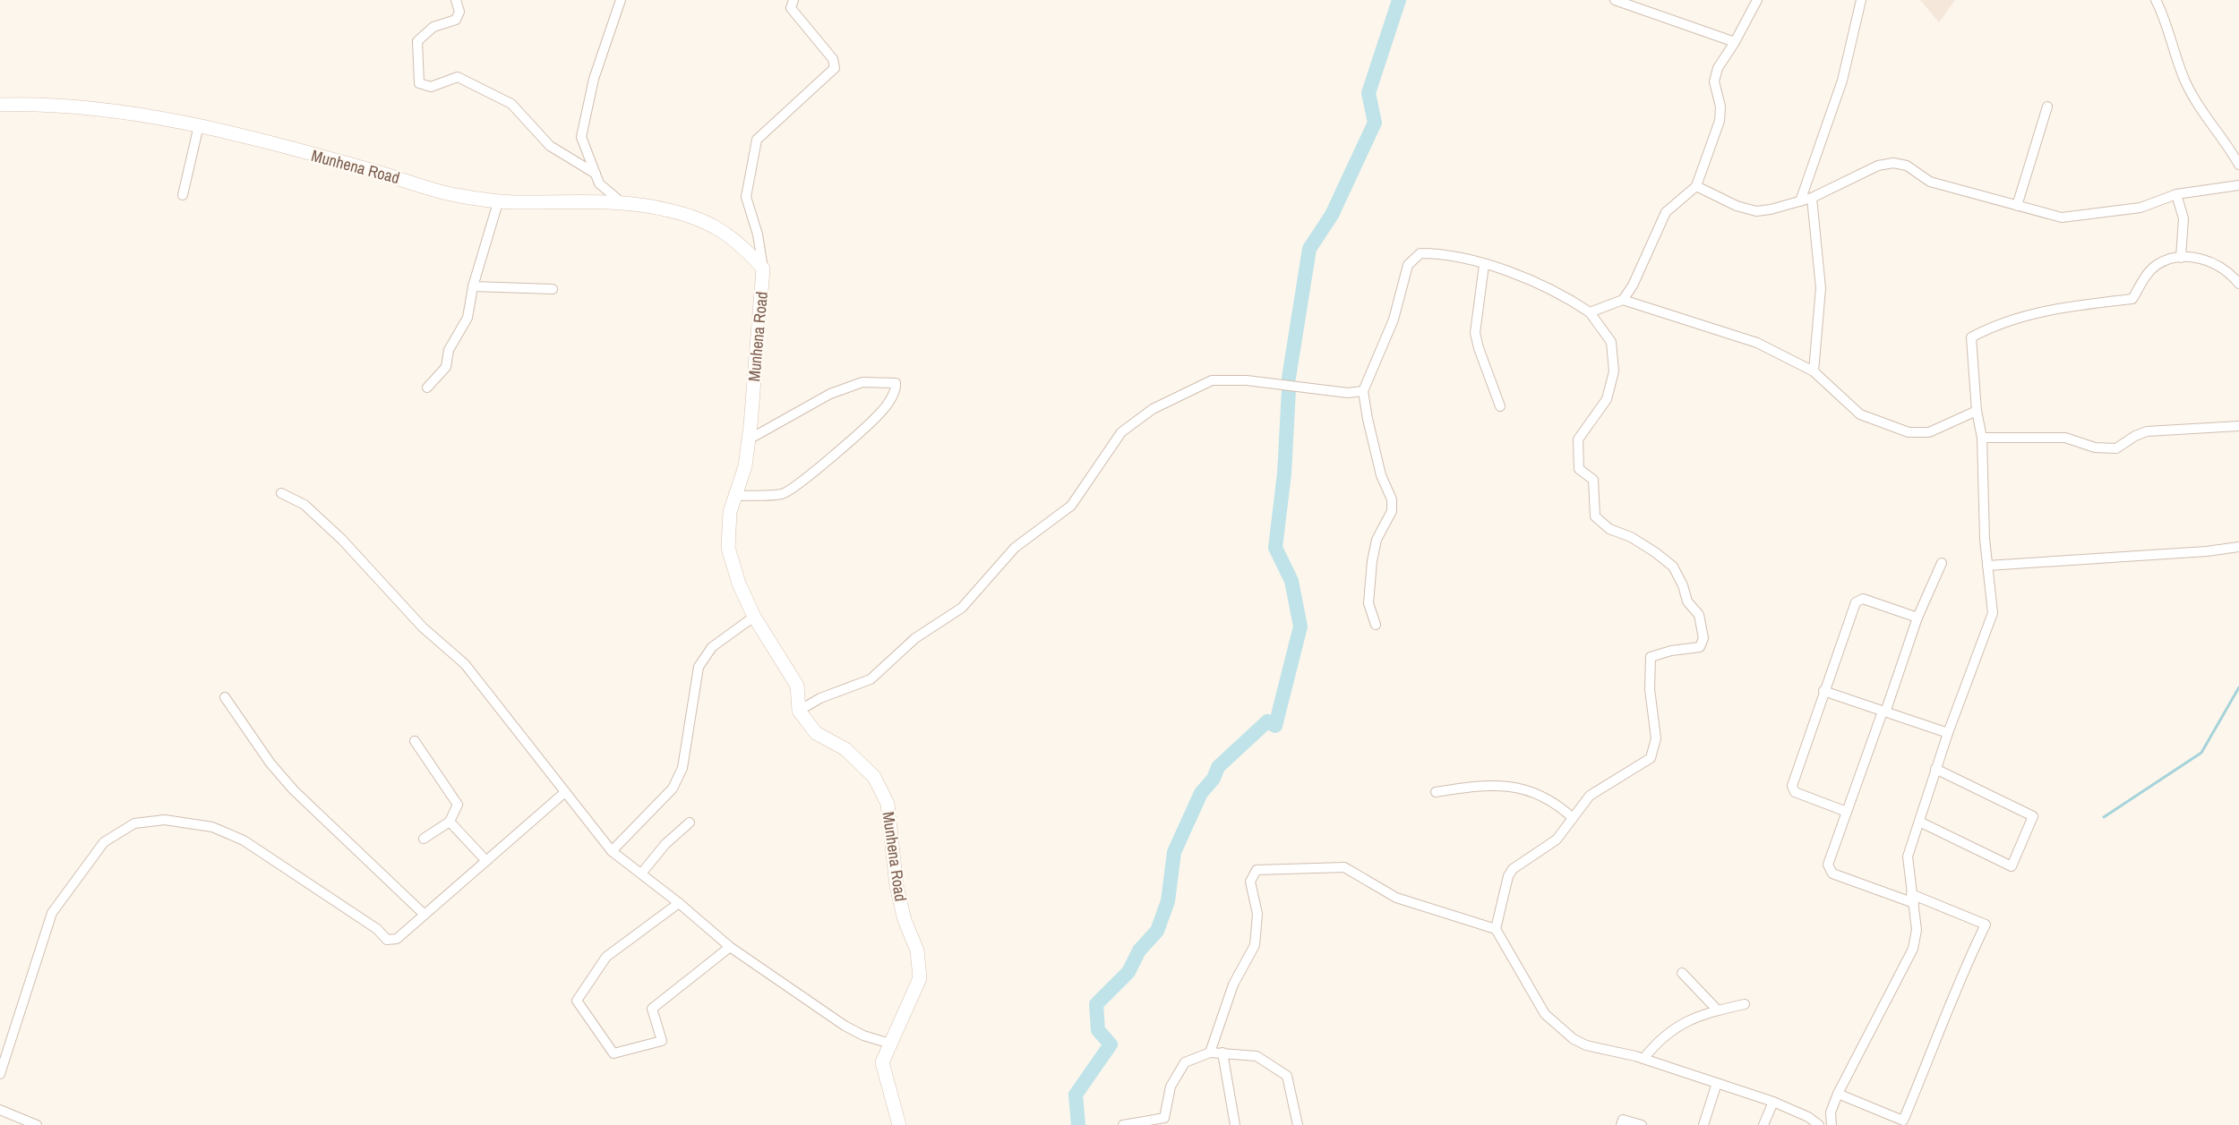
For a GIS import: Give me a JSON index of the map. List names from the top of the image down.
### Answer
{
  "streets": {
    "street": ["Munhena Road"]
  }
}
